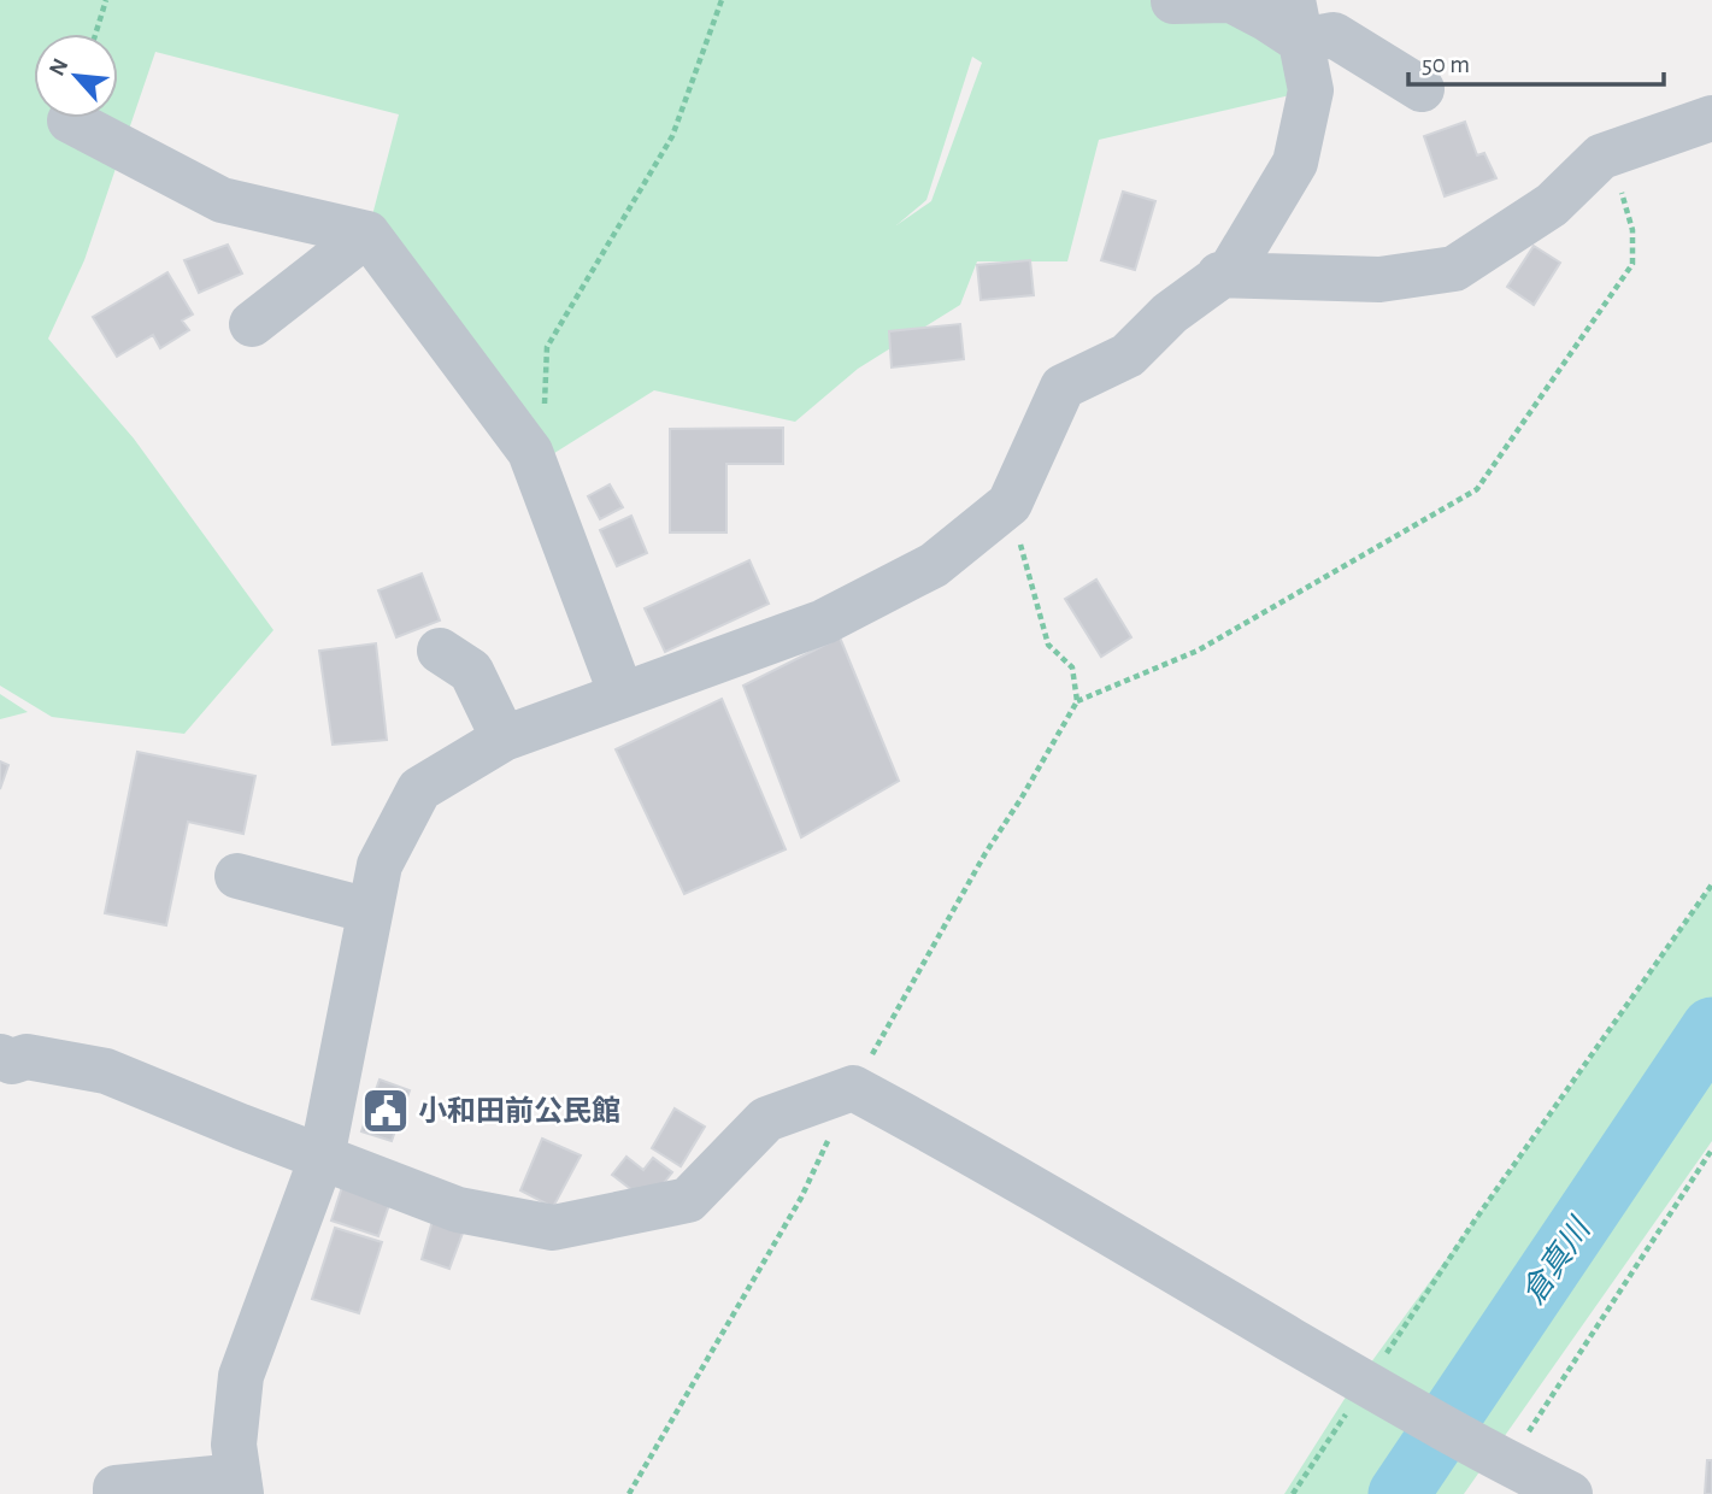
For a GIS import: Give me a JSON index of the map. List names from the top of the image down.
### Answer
{
  "water": ["倉真川"],
  "places": {
    "public building": ["小和田前公民館"]
  },
  "scale_bar": "50 m",
  "north": "top left"
}
